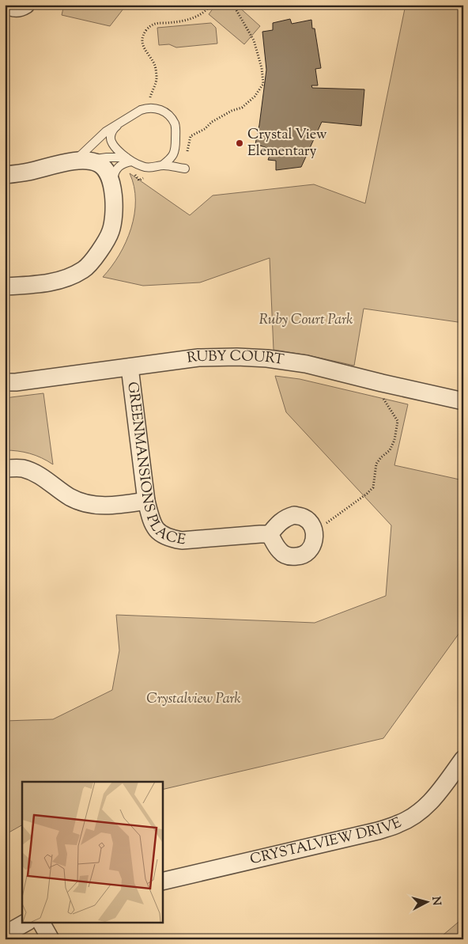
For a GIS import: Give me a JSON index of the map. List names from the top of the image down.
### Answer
{
  "streets": {
    "street": ["RUBY COURT", "GREENMANSIONS PLACE", "CRYSTALVIEW DRIVE"]
  },
  "crossings": [
    ["RUBY COURT", "GREENMANSIONS PLACE"]
  ],
  "parks": ["Ruby Court Park", "Crystalview Park"],
  "places": ["Crystal View Elementary"],
  "north": "right"
}
